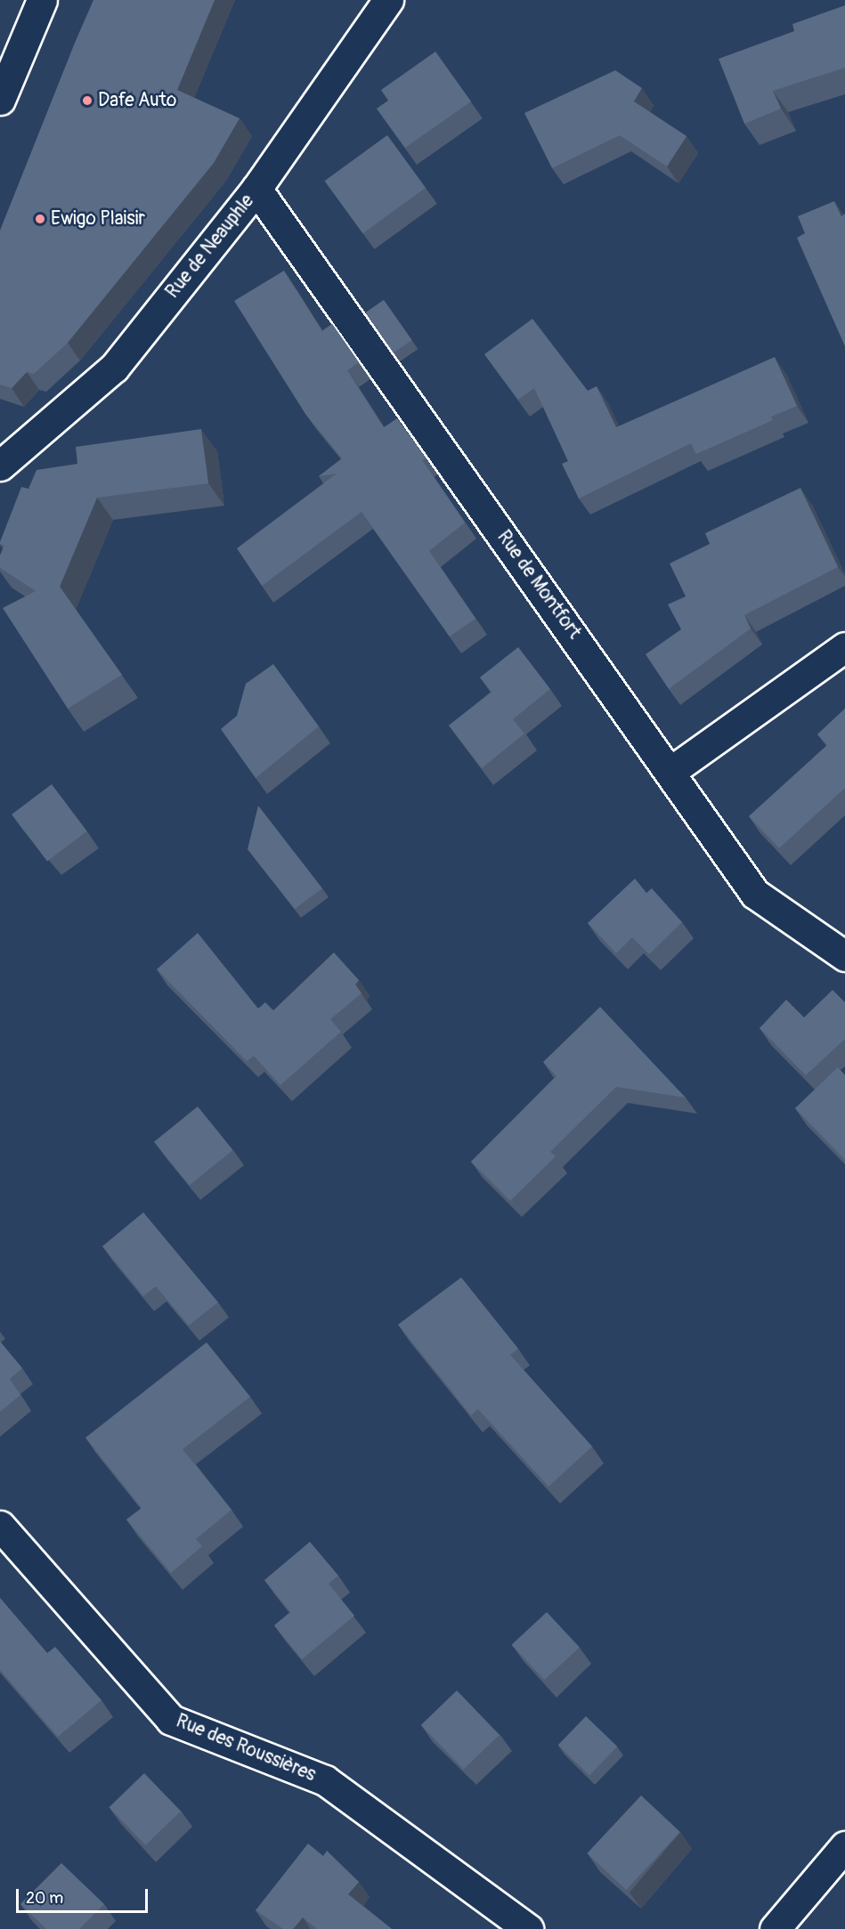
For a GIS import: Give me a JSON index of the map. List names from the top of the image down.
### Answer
{
  "streets": {
    "street": ["Rue de Neauphle", "Rue de Montfort", "Rue des Roussières"]
  },
  "crossings": [
    ["Rue de Neauphle", "Rue de Montfort"]
  ],
  "places": ["Dafe Auto", "Ewigo Plaisir"],
  "scale_bar": "20 m"
}
